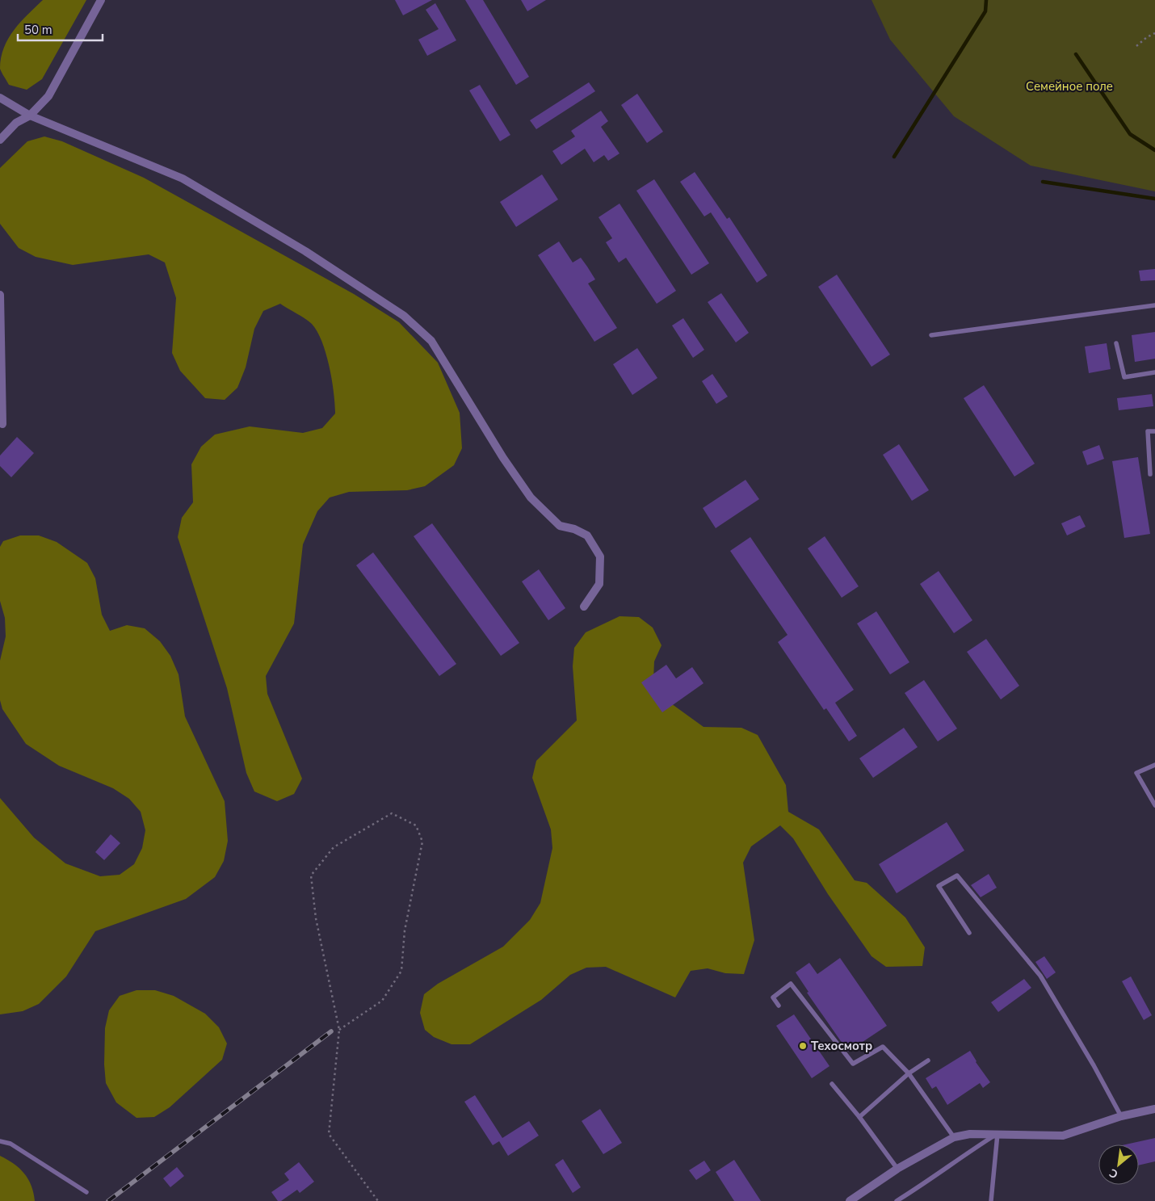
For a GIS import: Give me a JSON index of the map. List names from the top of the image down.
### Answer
{
  "parks": ["Семейное поле"],
  "places": ["Техосмотр"],
  "scale_bar": "50 m",
  "north": "bottom left"
}
